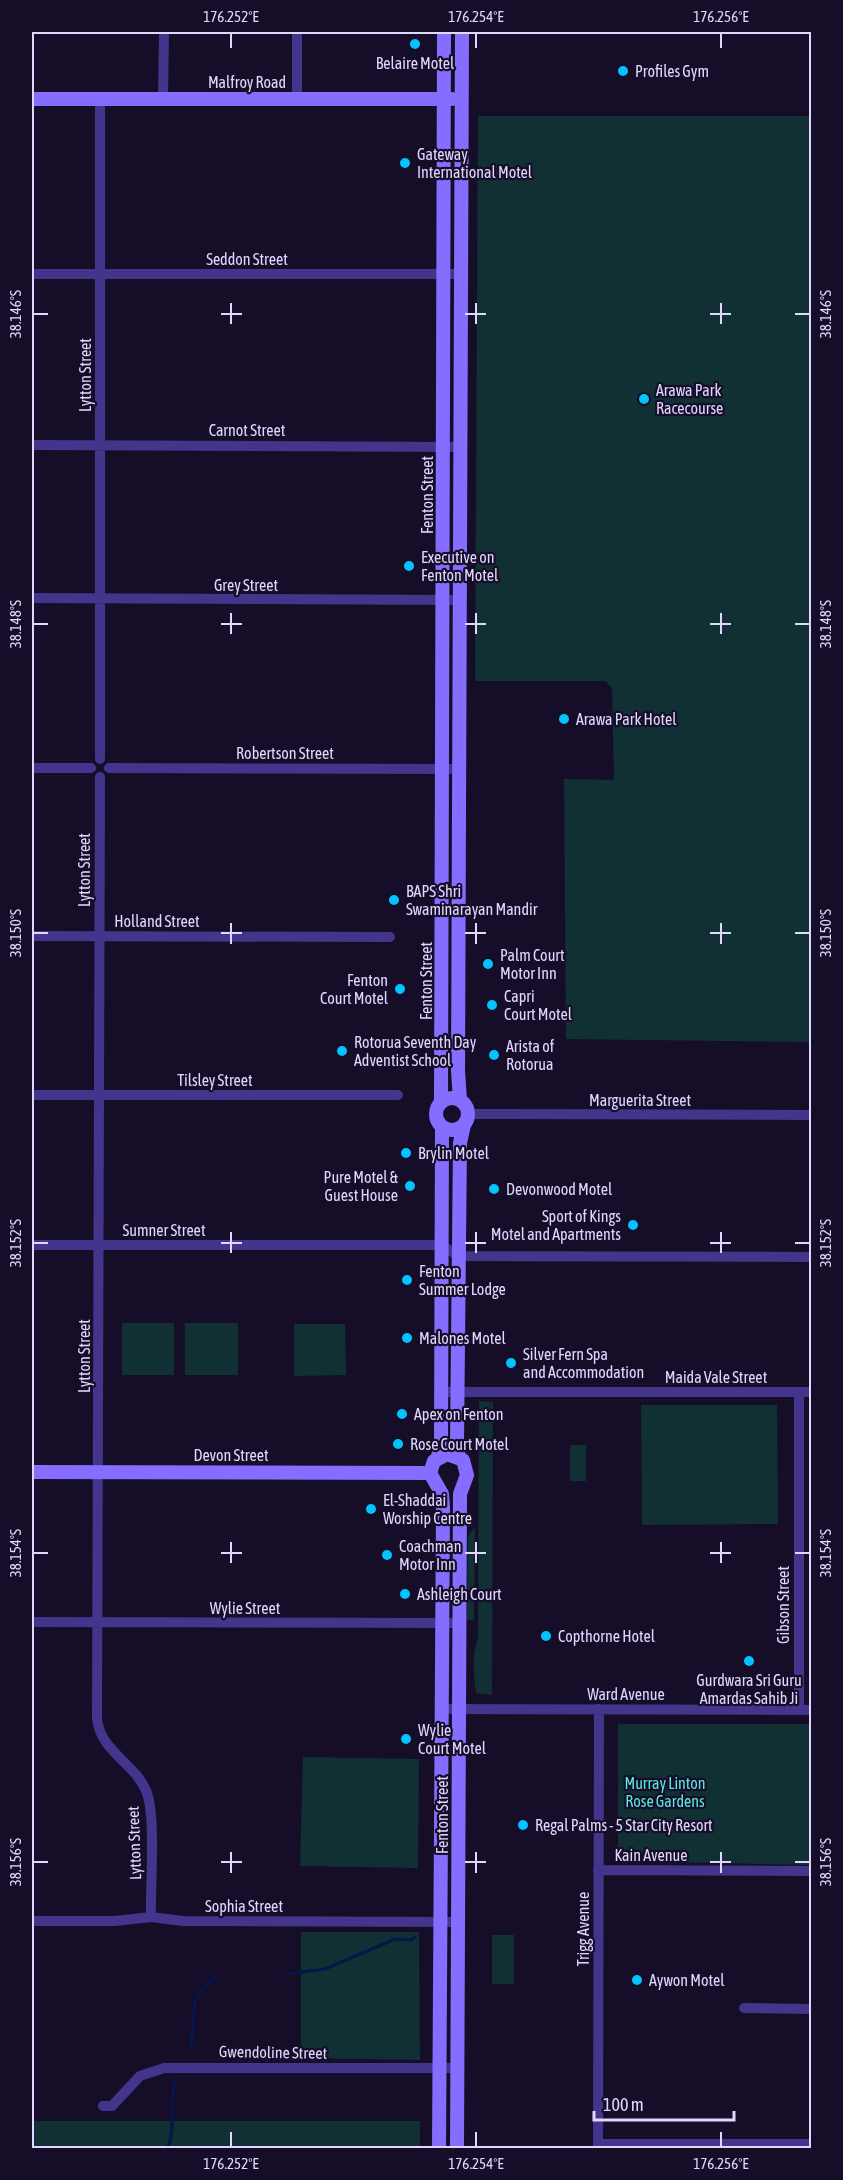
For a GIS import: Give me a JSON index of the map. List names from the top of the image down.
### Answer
{
  "streets": {
    "main road": ["Malfroy Road", "Fenton Street", "Devon Street"],
    "street": [
      "Seddon Street",
      "Lytton Street",
      "Carnot Street",
      "Grey Street",
      "Robertson Street",
      "Holland Street",
      "Tilsley Street",
      "Marguerita Street",
      "Sumner Street",
      "Maida Vale Street",
      "Gibson Street",
      "Wylie Street",
      "Ward Avenue",
      "Kain Avenue",
      "Sophia Street",
      "Trigg Avenue",
      "Gwendoline Street"
    ]
  },
  "crossings": [
    ["Malfroy Road", "Lytton Street"],
    ["Malfroy Road", "Fenton Street"],
    ["Seddon Street", "Lytton Street"],
    ["Seddon Street", "Fenton Street"],
    ["Lytton Street", "Carnot Street"],
    ["Lytton Street", "Grey Street"],
    ["Lytton Street", "Robertson Street"],
    ["Lytton Street", "Holland Street"],
    ["Lytton Street", "Tilsley Street"],
    ["Lytton Street", "Sumner Street"],
    ["Lytton Street", "Devon Street"],
    ["Lytton Street", "Wylie Street"],
    ["Lytton Street", "Sophia Street"],
    ["Carnot Street", "Fenton Street"],
    ["Fenton Street", "Grey Street"],
    ["Fenton Street", "Robertson Street"],
    ["Fenton Street", "Marguerita Street"],
    ["Fenton Street", "Devon Street"],
    ["Fenton Street", "Wylie Street"],
    ["Fenton Street", "Ward Avenue"],
    ["Fenton Street", "Sophia Street"],
    ["Fenton Street", "Gwendoline Street"],
    ["Maida Vale Street", "Gibson Street"],
    ["Gibson Street", "Ward Avenue"],
    ["Ward Avenue", "Trigg Avenue"],
    ["Kain Avenue", "Trigg Avenue"]
  ],
  "parks": ["Murray Linton Rose Gardens"],
  "places": [
    "Belaire Motel",
    "Profiles Gym",
    "Gateway International Motel",
    "Arawa Park Racecourse",
    "Executive on Fenton Motel",
    "Arawa Park Hotel",
    "BAPS Shri Swaminarayan Mandir",
    "Palm Court Motor Inn",
    "Fenton Court Motel",
    "Capri Court Motel",
    "Rotorua Seventh Day Adventist School",
    "Arista of Rotorua",
    "Brylin Motel",
    "Pure Motel & Guest House",
    "Devonwood Motel",
    "Sport of Kings Motel and Apartments",
    "Fenton Summer Lodge",
    "Malones Motel",
    "Silver Fern Spa and Accommodation",
    "Apex on Fenton",
    "Rose Court Motel",
    "El-Shaddai Worship Centre",
    "Coachman Motor Inn",
    "Ashleigh Court",
    "Copthorne Hotel",
    "Gurdwara Sri Guru Amardas Sahib Ji",
    "Wylie Court Motel",
    "Regal Palms - 5 Star City Resort",
    "Aywon Motel"
  ],
  "scale_bar": "100 m",
  "coordinates": [
    "176.252°E",
    "176.254°E",
    "176.256°E",
    "38.146°S",
    "38.148°S",
    "38.150°S",
    "38.152°S",
    "38.154°S",
    "38.156°S"
  ]
}
